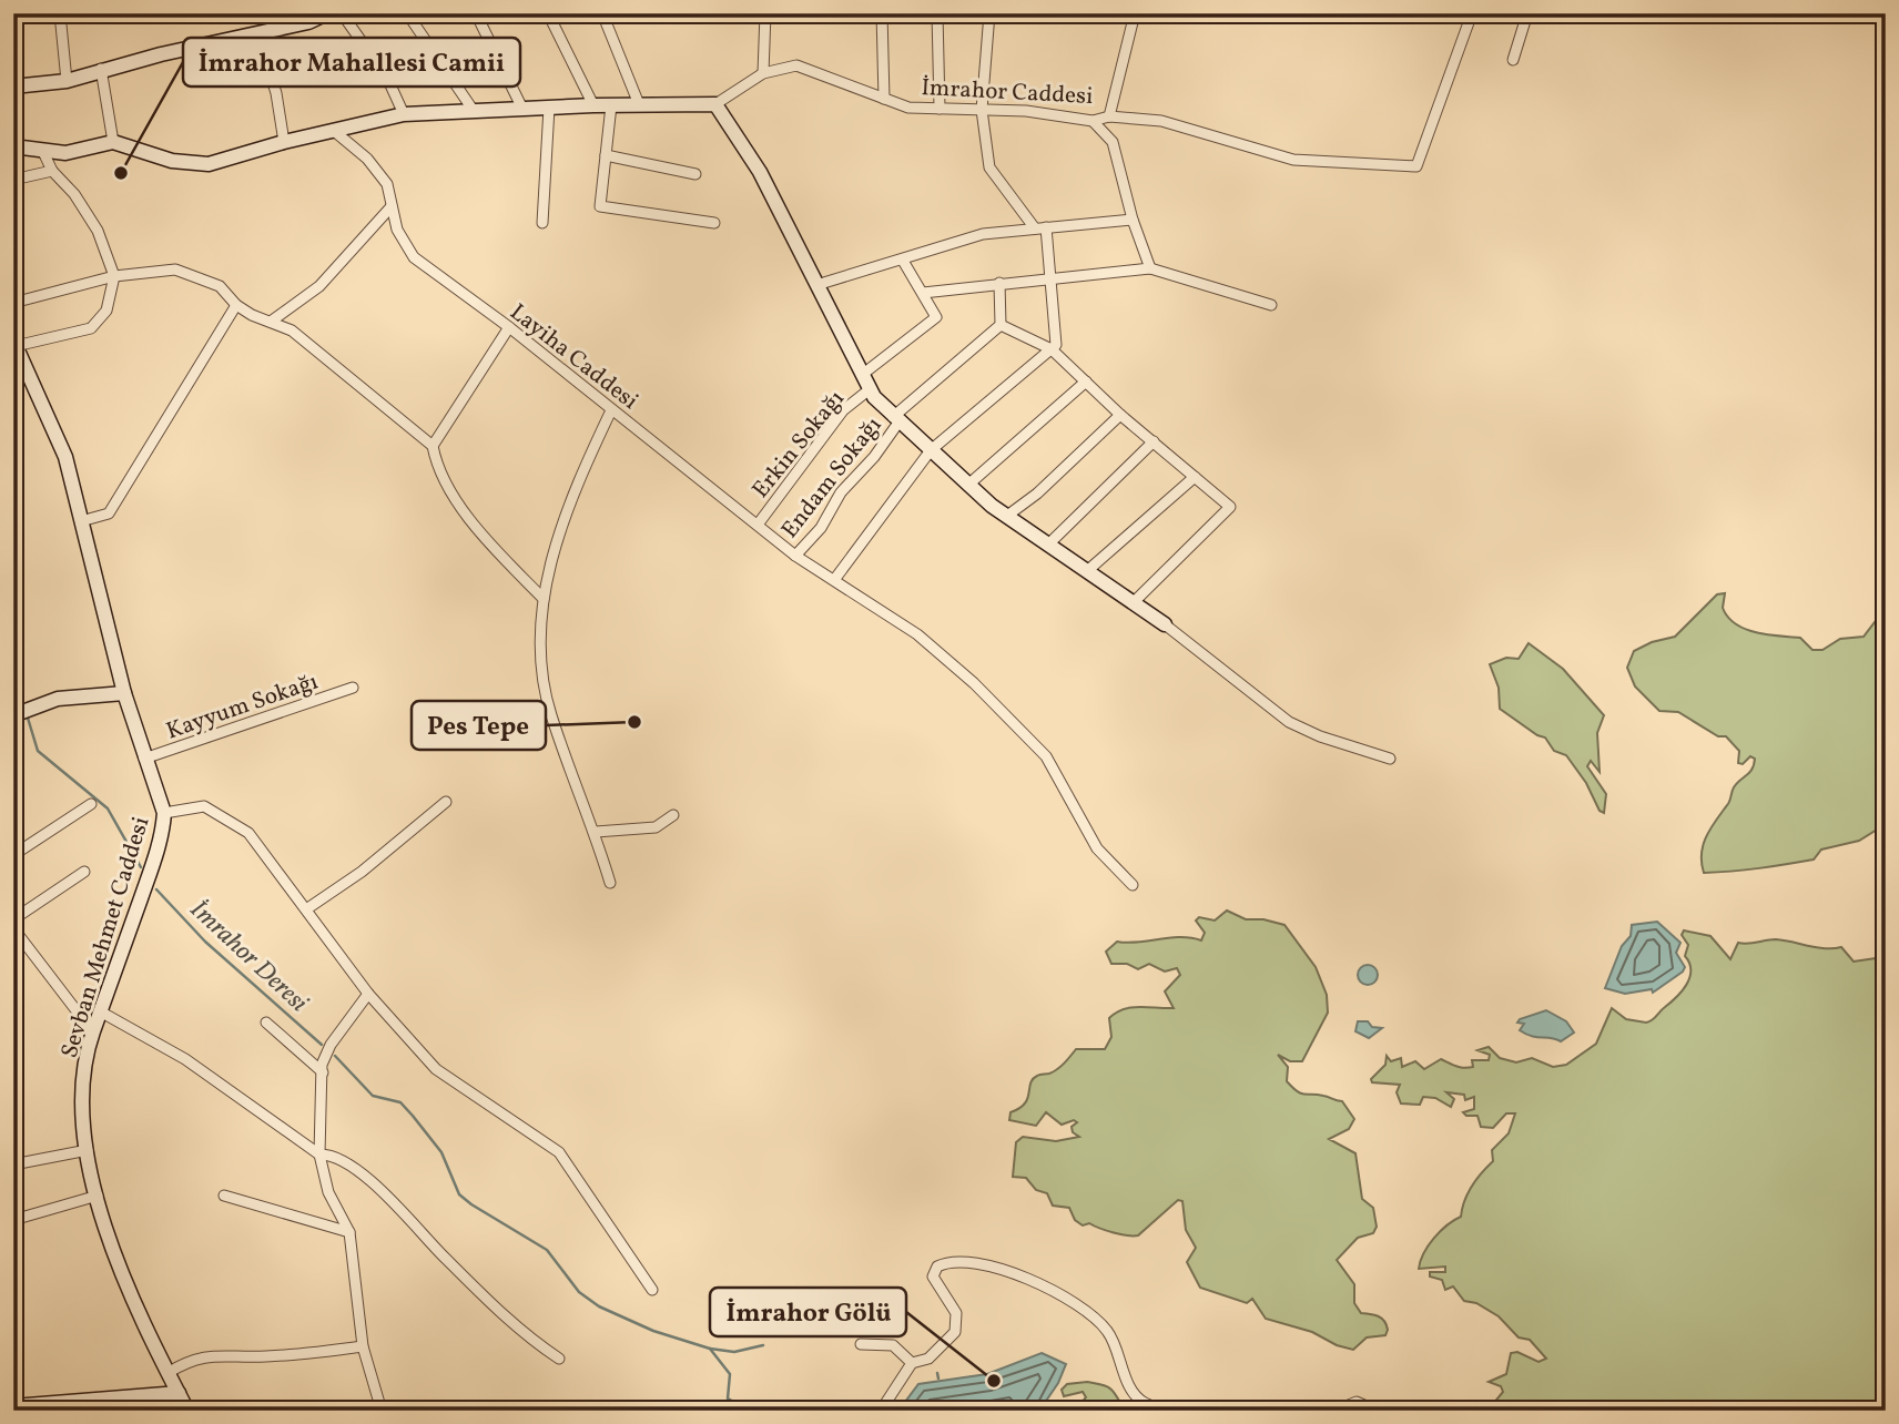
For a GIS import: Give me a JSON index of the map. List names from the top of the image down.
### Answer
{
  "streets": {
    "street": [
      "İmrahor Caddesi",
      "Layiha Caddesi",
      "Erkin Sokağı",
      "Endam Sokağı",
      "Kayyum Sokağı",
      "Sevban Mehmet Caddesi"
    ]
  },
  "crossings": [
    ["Layiha Caddesi", "Erkin Sokağı"],
    ["Layiha Caddesi", "Endam Sokağı"],
    ["Kayyum Sokağı", "Sevban Mehmet Caddesi"]
  ],
  "water": ["İmrahor Deresi"],
  "places": ["İmrahor Mahallesi Camii", "Pes Tepe", "İmrahor Gölü"]
}
